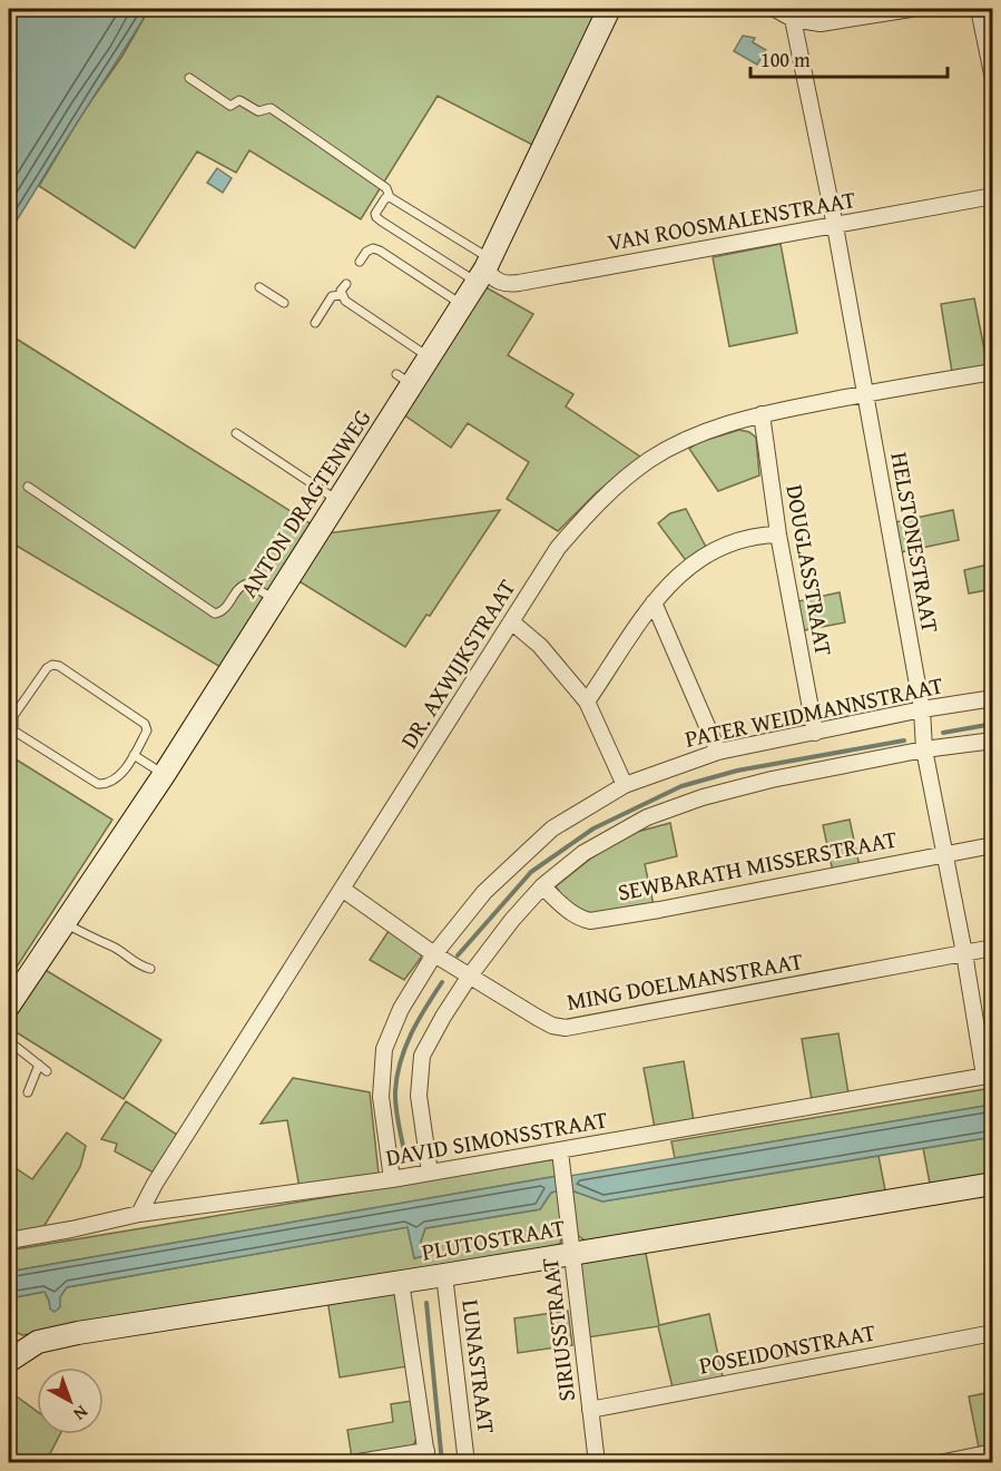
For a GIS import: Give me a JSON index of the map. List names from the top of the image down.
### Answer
{
  "streets": {
    "main road": ["ANTON DRAGTENWEG", "PLUTOSTRAAT"],
    "street": [
      "VAN ROOSMALENSTRAAT",
      "HELSTONESTRAAT",
      "DOUGLASSTRAAT",
      "DR. AXWIJKSTRAAT",
      "PATER WEIDMANNSTRAAT",
      "SEWBARATH MISSERSTRAAT",
      "MING DOELMANSTRAAT",
      "DAVID SIMONSSTRAAT",
      "SIRIUSSTRAAT",
      "POSEIDONSTRAAT",
      "LUNASTRAAT"
    ]
  },
  "crossings": [
    ["VAN ROOSMALENSTRAAT", "ANTON DRAGTENWEG"],
    ["VAN ROOSMALENSTRAAT", "HELSTONESTRAAT"],
    ["HELSTONESTRAAT", "DR. AXWIJKSTRAAT"],
    ["HELSTONESTRAAT", "PATER WEIDMANNSTRAAT"],
    ["HELSTONESTRAAT", "SEWBARATH MISSERSTRAAT"],
    ["HELSTONESTRAAT", "MING DOELMANSTRAAT"],
    ["HELSTONESTRAAT", "DAVID SIMONSSTRAAT"],
    ["DOUGLASSTRAAT", "DR. AXWIJKSTRAAT"],
    ["DOUGLASSTRAAT", "PATER WEIDMANNSTRAAT"],
    ["DR. AXWIJKSTRAAT", "MING DOELMANSTRAAT"],
    ["DR. AXWIJKSTRAAT", "DAVID SIMONSSTRAAT"],
    ["PATER WEIDMANNSTRAAT", "MING DOELMANSTRAAT"],
    ["PATER WEIDMANNSTRAAT", "DAVID SIMONSSTRAAT"],
    ["DAVID SIMONSSTRAAT", "SIRIUSSTRAAT"],
    ["PLUTOSTRAAT", "SIRIUSSTRAAT"],
    ["PLUTOSTRAAT", "LUNASTRAAT"],
    ["SIRIUSSTRAAT", "POSEIDONSTRAAT"]
  ],
  "scale_bar": "100 m",
  "north": "bottom right"
}
